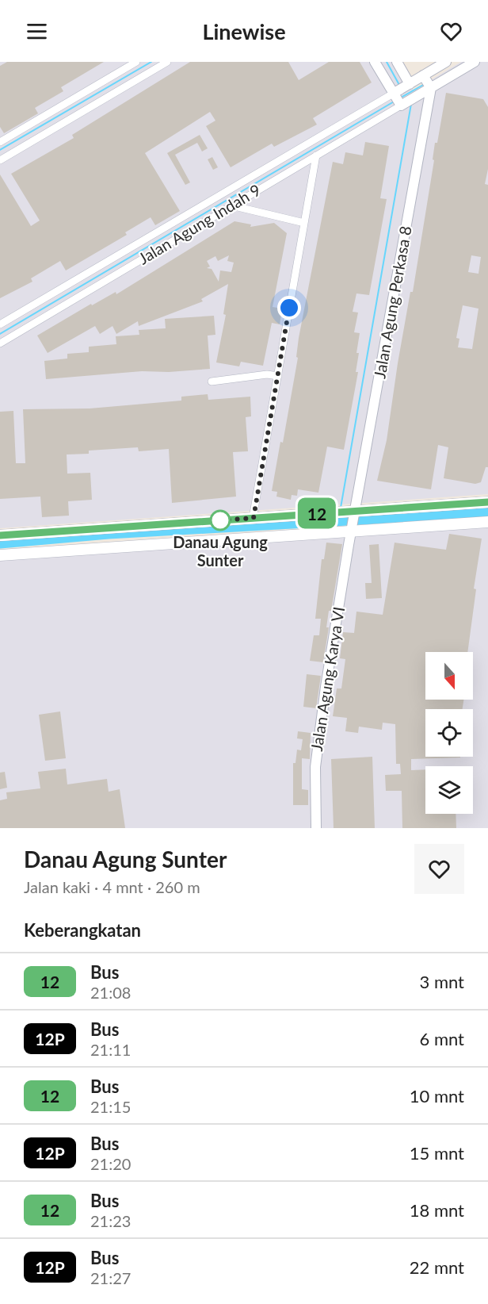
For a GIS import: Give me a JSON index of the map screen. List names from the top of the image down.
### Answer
{
  "streets": {
    "street": ["Jalan Agung Indah 9", "Jalan Agung Perkasa 8", "Jalan Agung Karya VI"]
  },
  "crossings": [
    ["Jalan Agung Perkasa 8", "Jalan Agung Karya VI"]
  ],
  "places": ["Danau Agung Sunter"],
  "lines": ["bus line 12"],
  "north": "bottom",
  "page": {
    "header": "Linewise",
    "on_map": "12",
    "heading": [
      ["Danau Agung Sunter", "Jalan kaki · 4 mnt · 260 m"],
      "Keberangkatan"
    ],
    "list": [
      {
        "mark": "12",
        "name": "Bus",
        "note": "21:08",
        "value": "3 mnt"
      },
      {
        "mark": "12P",
        "name": "Bus",
        "note": "21:11",
        "value": "6 mnt"
      },
      {
        "mark": "12",
        "name": "Bus",
        "note": "21:15",
        "value": "10 mnt"
      },
      {
        "mark": "12P",
        "name": "Bus",
        "note": "21:20",
        "value": "15 mnt"
      },
      {
        "mark": "12",
        "name": "Bus",
        "note": "21:23",
        "value": "18 mnt"
      },
      {
        "mark": "12P",
        "name": "Bus",
        "note": "21:27",
        "value": "22 mnt"
      }
    ]
  }
}
